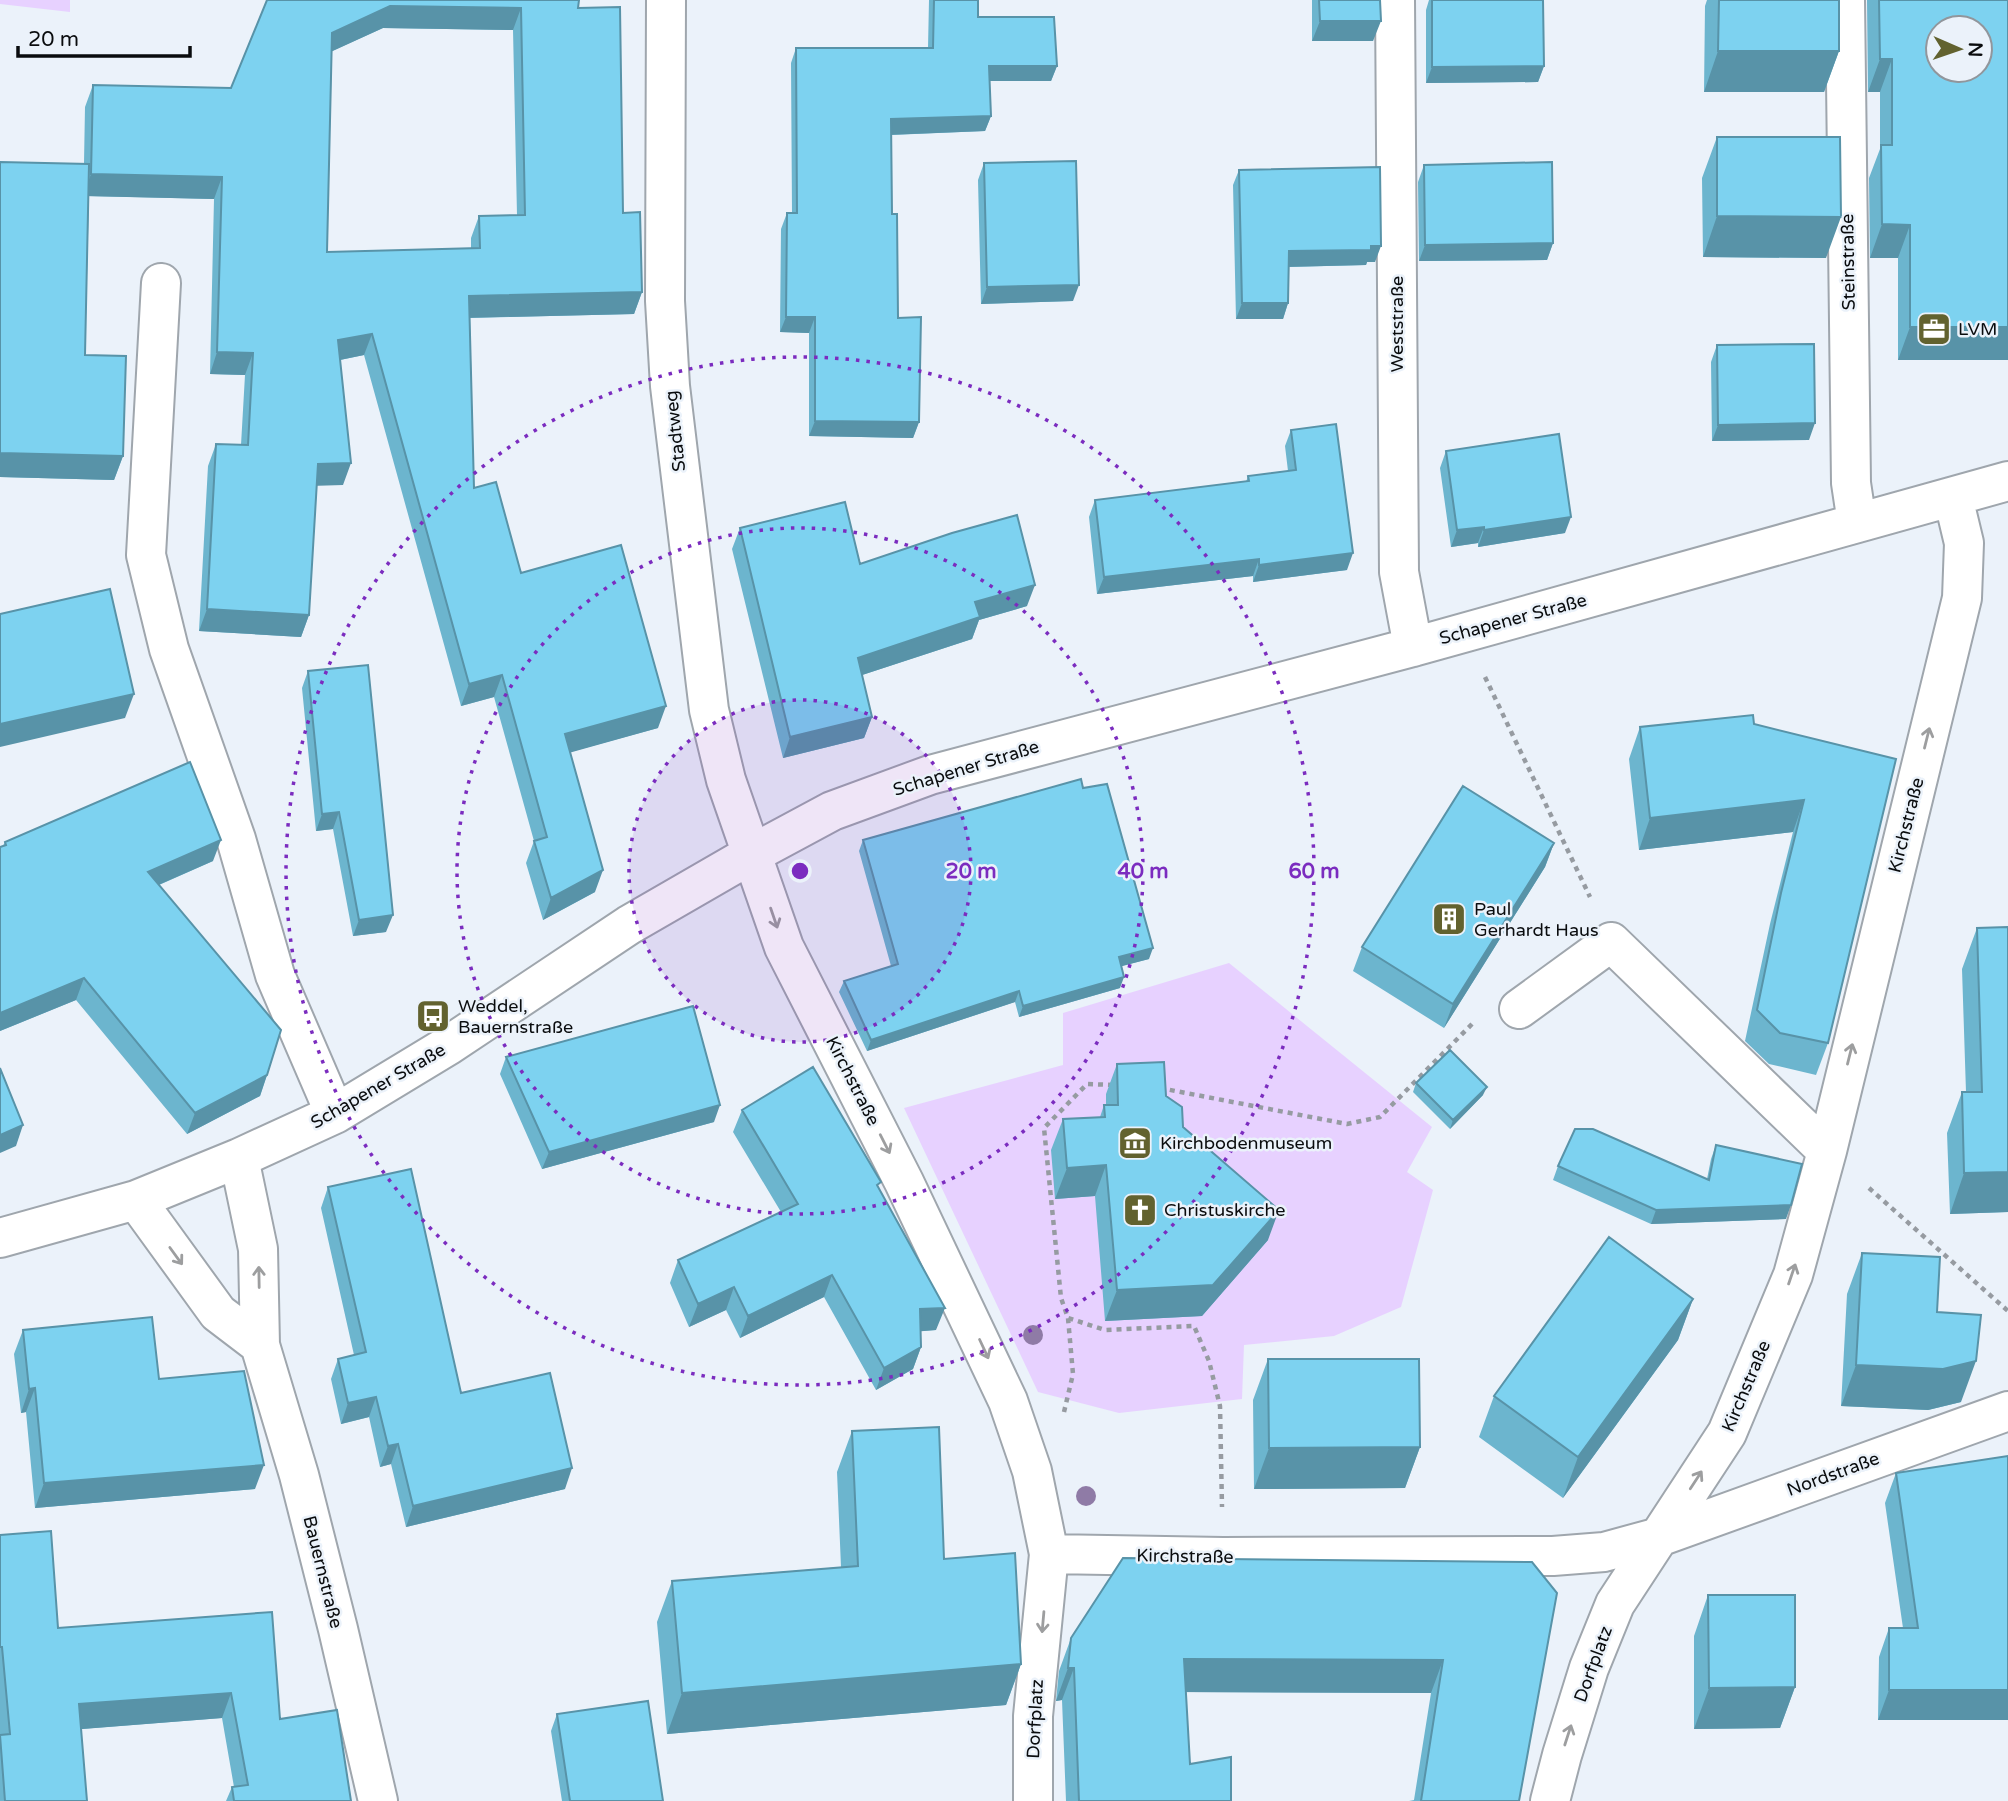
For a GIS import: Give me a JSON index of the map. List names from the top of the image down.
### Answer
{
  "streets": {
    "street": [
      "Steinstraße",
      "Weststraße",
      "Stadtweg",
      "Schapener Straße",
      "Kirchstraße",
      "Nordstraße",
      "Bauernstraße",
      "Dorfplatz"
    ]
  },
  "crossings": [
    ["Steinstraße", "Schapener Straße"],
    ["Weststraße", "Schapener Straße"],
    ["Stadtweg", "Schapener Straße"],
    ["Stadtweg", "Kirchstraße"],
    ["Schapener Straße", "Kirchstraße"],
    ["Schapener Straße", "Bauernstraße"],
    ["Kirchstraße", "Nordstraße"],
    ["Kirchstraße", "Dorfplatz"],
    ["Nordstraße", "Dorfplatz"]
  ],
  "places": {
    "office": ["LVM"],
    "building": ["Paul Gerhardt Haus"],
    "bus stop": ["Weddel, Bauernstraße"],
    "museum": ["Kirchbodenmuseum"],
    "church": ["Christuskirche"]
  },
  "scale_bar": "20 m",
  "north": "right",
  "rings": ["20 m", "40 m", "60 m"]
}
